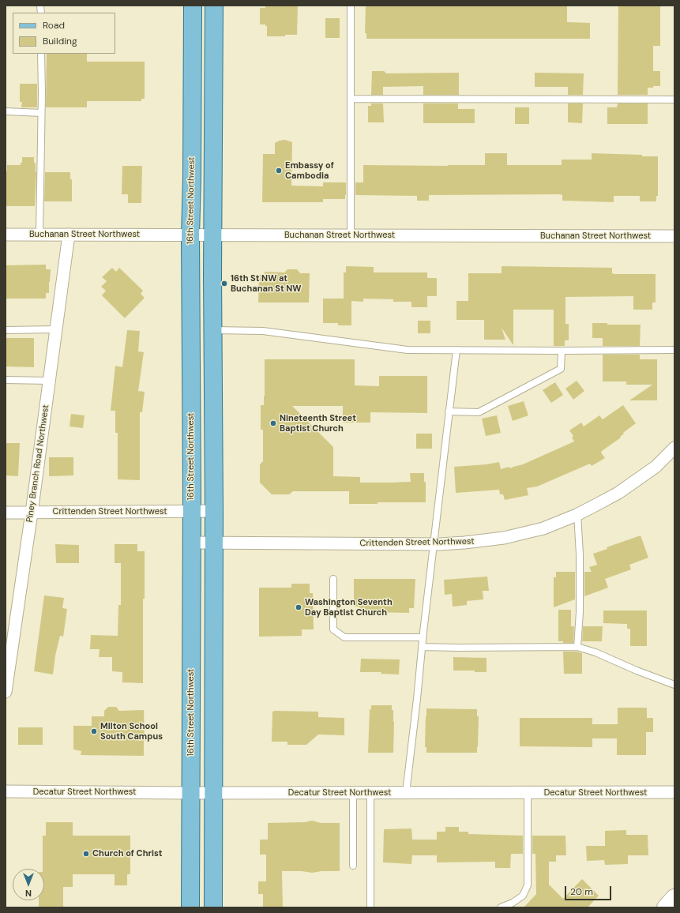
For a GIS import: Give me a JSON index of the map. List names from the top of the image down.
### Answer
{
  "streets": {
    "main road": ["16th Street Northwest"],
    "street": [
      "Buchanan Street Northwest",
      "Piney Branch Road Northwest",
      "Crittenden Street Northwest",
      "Decatur Street Northwest"
    ]
  },
  "crossings": [
    ["16th Street Northwest", "Buchanan Street Northwest"],
    ["16th Street Northwest", "Crittenden Street Northwest"],
    ["16th Street Northwest", "Decatur Street Northwest"],
    ["Buchanan Street Northwest", "Piney Branch Road Northwest"],
    ["Piney Branch Road Northwest", "Crittenden Street Northwest"]
  ],
  "places": [
    "Embassy of Cambodia",
    "16th St NW at Buchanan St NW",
    "Nineteenth Street Baptist Church",
    "Washington Seventh Day Baptist Church",
    "Milton School South Campus",
    "Church of Christ"
  ],
  "legend": ["Road", "Building"],
  "scale_bar": "20 m",
  "north": "bottom"
}
